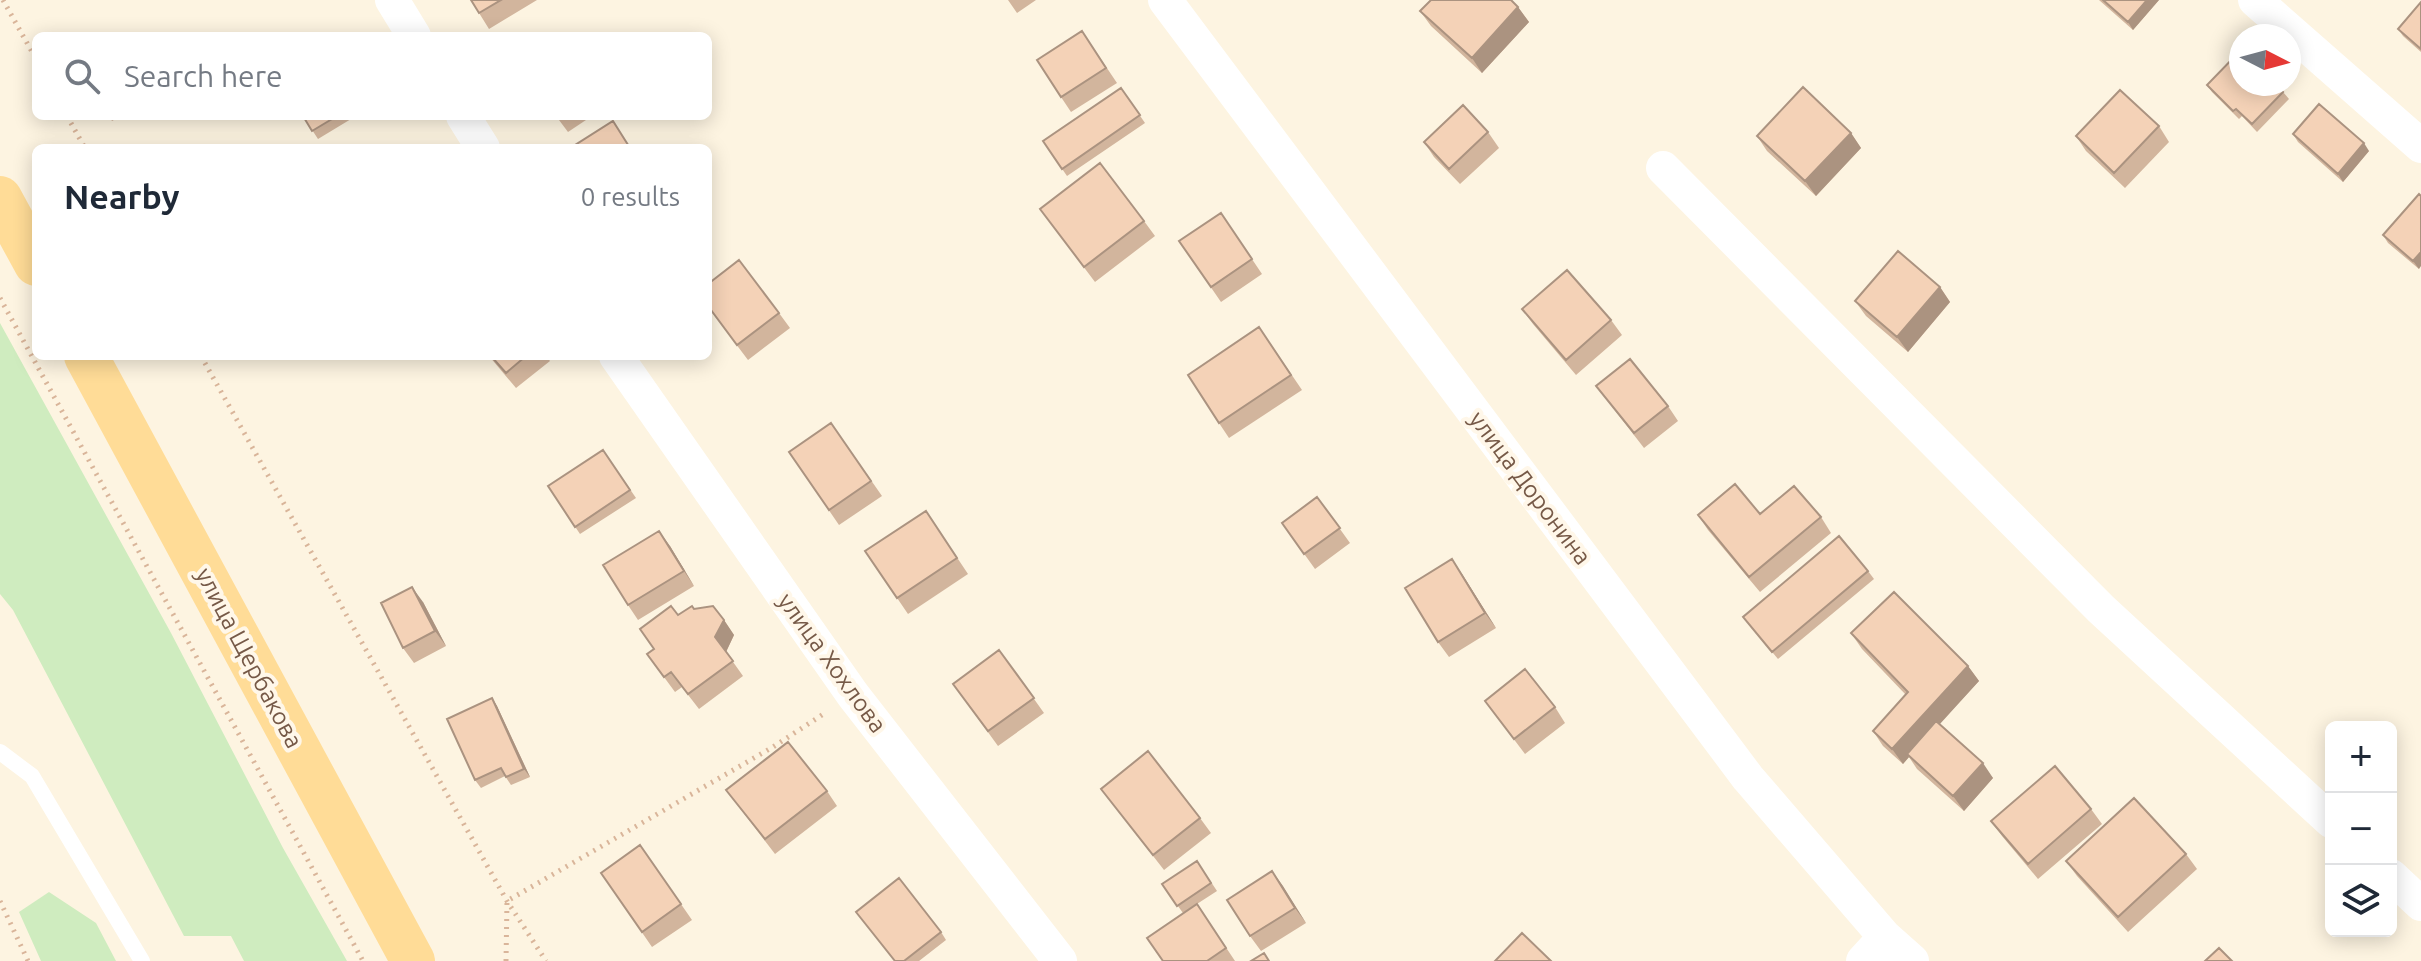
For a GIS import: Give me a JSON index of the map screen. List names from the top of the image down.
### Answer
{
  "streets": {
    "main road": ["улица Щербакова"],
    "street": ["улица Доронина", "улица Хохлова"]
  },
  "north": "right",
  "page": {
    "search": "Search here",
    "heading": ["Nearby", "0 results"],
    "map_buttons": ["+", "−"]
  }
}
